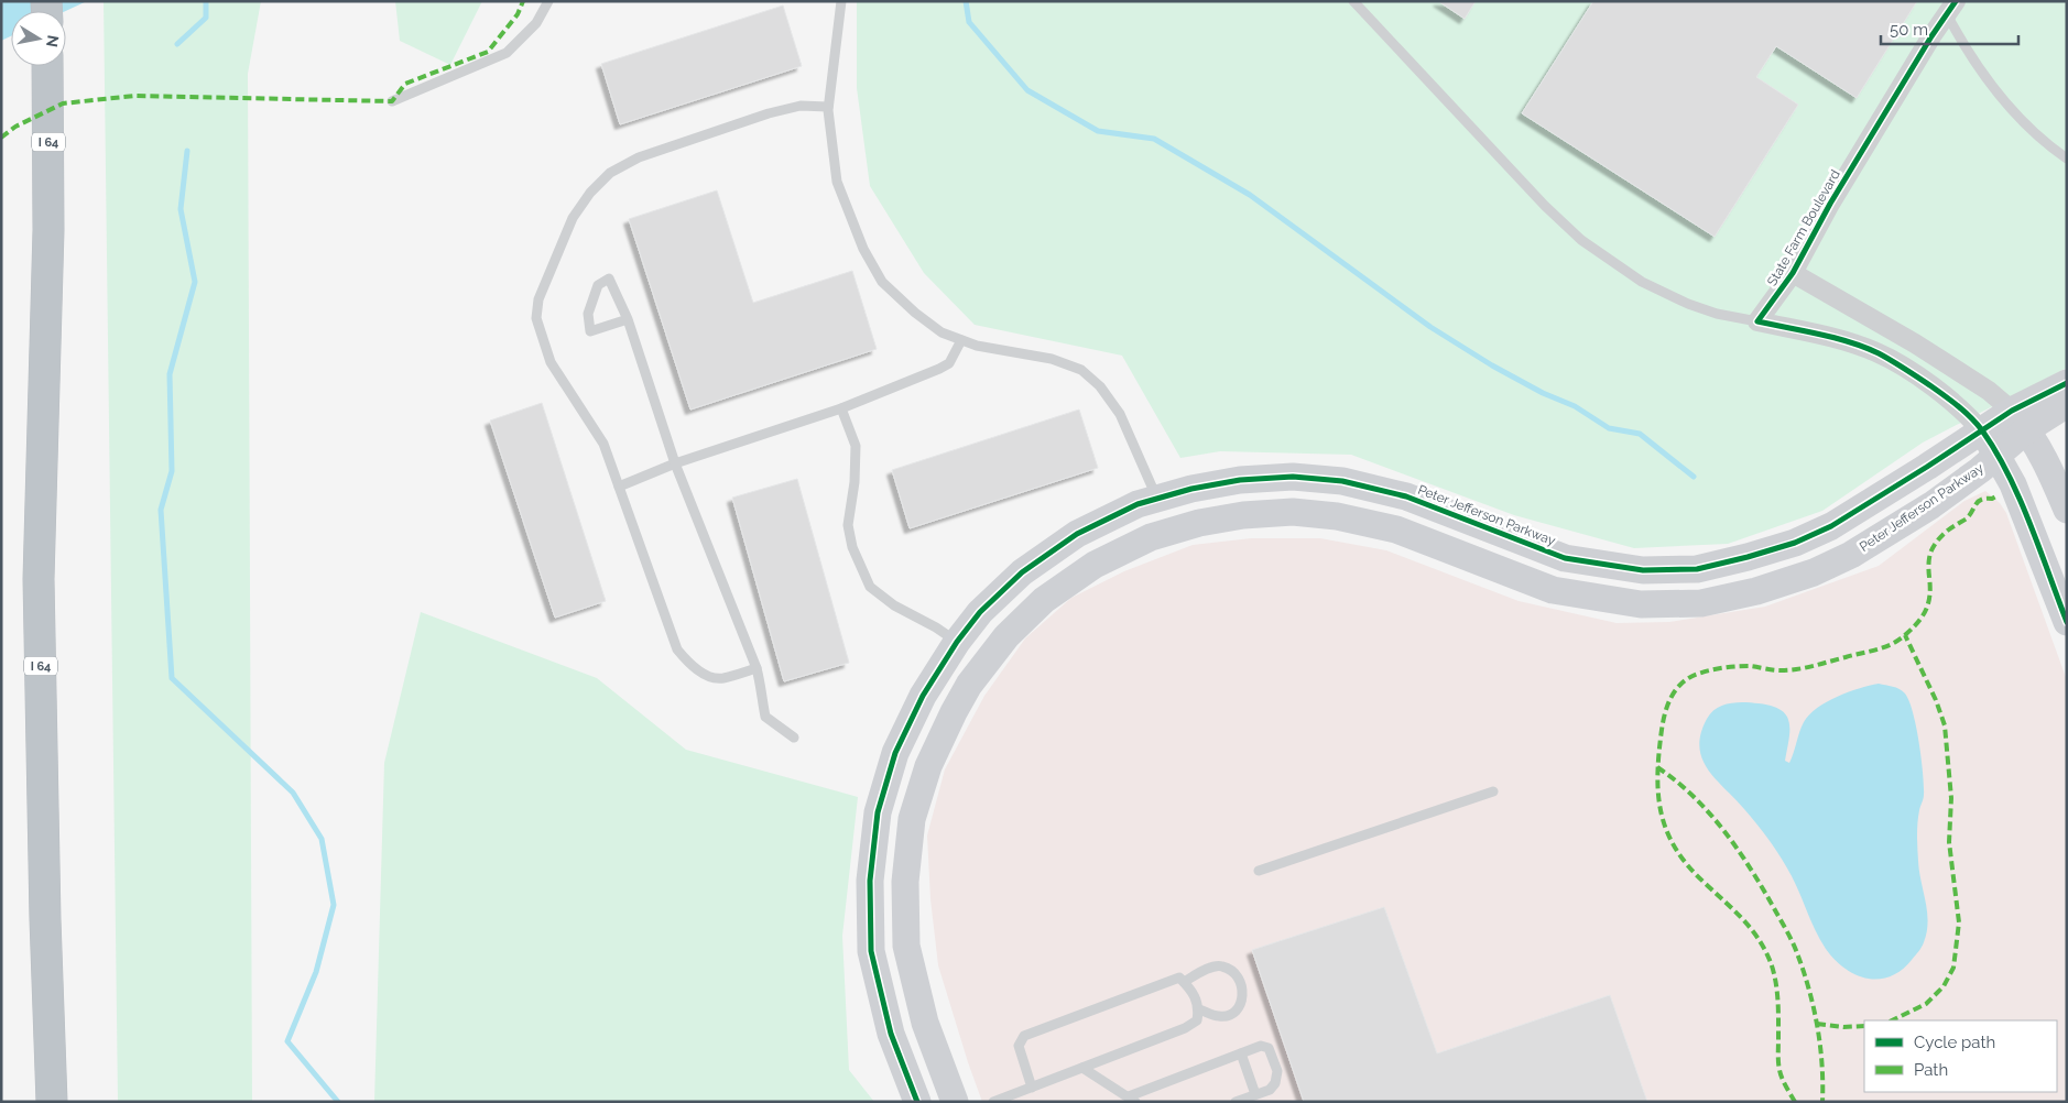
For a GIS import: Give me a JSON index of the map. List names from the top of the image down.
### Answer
{
  "streets": {
    "highway": ["I 64"],
    "street": ["State Farm Boulevard", "Peter Jefferson Parkway"]
  },
  "crossings": [
    ["State Farm Boulevard", "Peter Jefferson Parkway"]
  ],
  "legend": ["Cycle path", "Path"],
  "scale_bar": "50 m",
  "north": "right"
}
